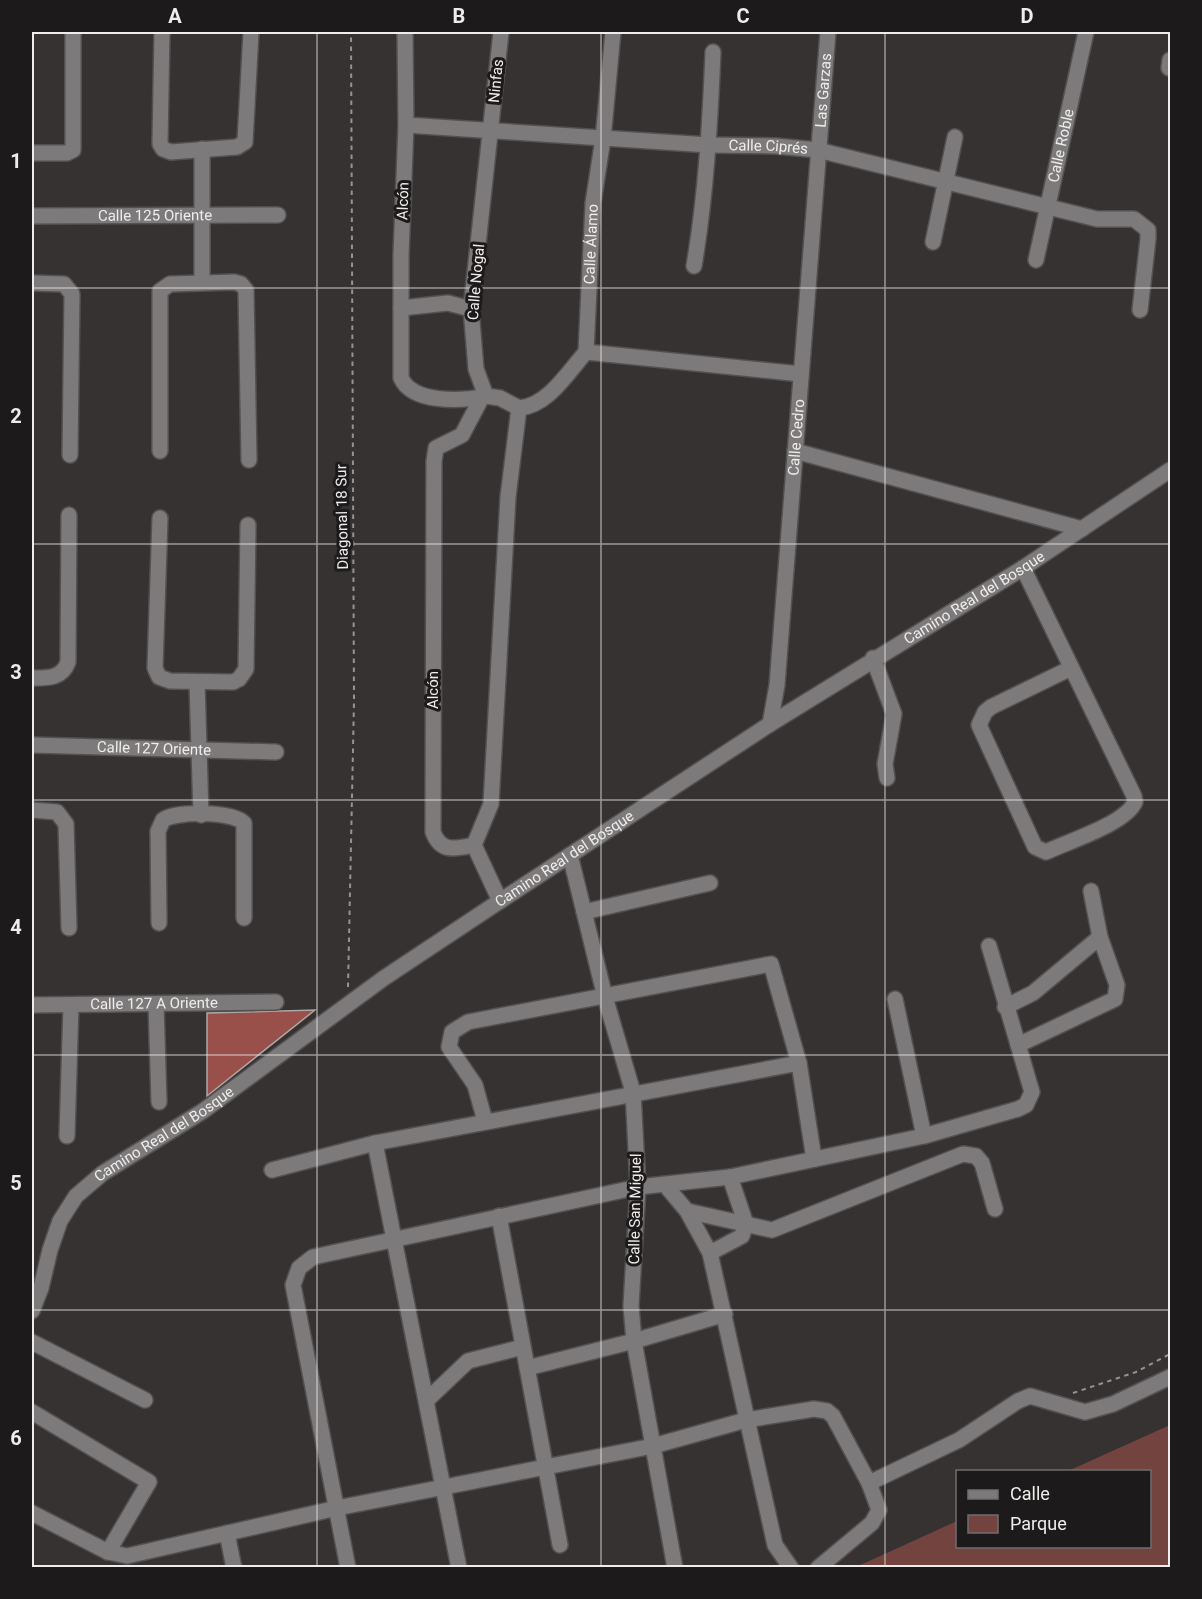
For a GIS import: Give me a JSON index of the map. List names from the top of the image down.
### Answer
{
  "streets": {
    "street": [
      "Ninfas",
      "Las Garzas",
      "Calle Roble",
      "Calle Ciprés",
      "Alcón",
      "Calle 125 Oriente",
      "Calle Álamo",
      "Calle Nogal",
      "Calle Cedro",
      "Camino Real del Bosque",
      "Calle 127 Oriente",
      "Calle 127 A Oriente",
      "Calle San Miguel"
    ],
    "path": ["Diagonal 18 Sur"]
  },
  "crossings": [
    ["Ninfas", "Calle Ciprés"],
    ["Ninfas", "Calle Nogal"],
    ["Las Garzas", "Calle Ciprés"],
    ["Las Garzas", "Calle Cedro"],
    ["Calle Roble", "Calle Ciprés"],
    ["Calle Ciprés", "Alcón"],
    ["Calle Ciprés", "Calle Álamo"],
    ["Calle Ciprés", "Calle Nogal"],
    ["Calle Ciprés", "Calle Cedro"],
    ["Alcón", "Calle Nogal"],
    ["Calle Cedro", "Camino Real del Bosque"],
    ["Diagonal 18 Sur", "Camino Real del Bosque"],
    ["Camino Real del Bosque", "Calle San Miguel"]
  ],
  "legend": ["Calle", "Parque"],
  "grid": {
    "columns": [
      "A",
      "B",
      "C",
      "D"
    ],
    "rows": [
      "1",
      "2",
      "3",
      "4",
      "5",
      "6"
    ]
  }
}
